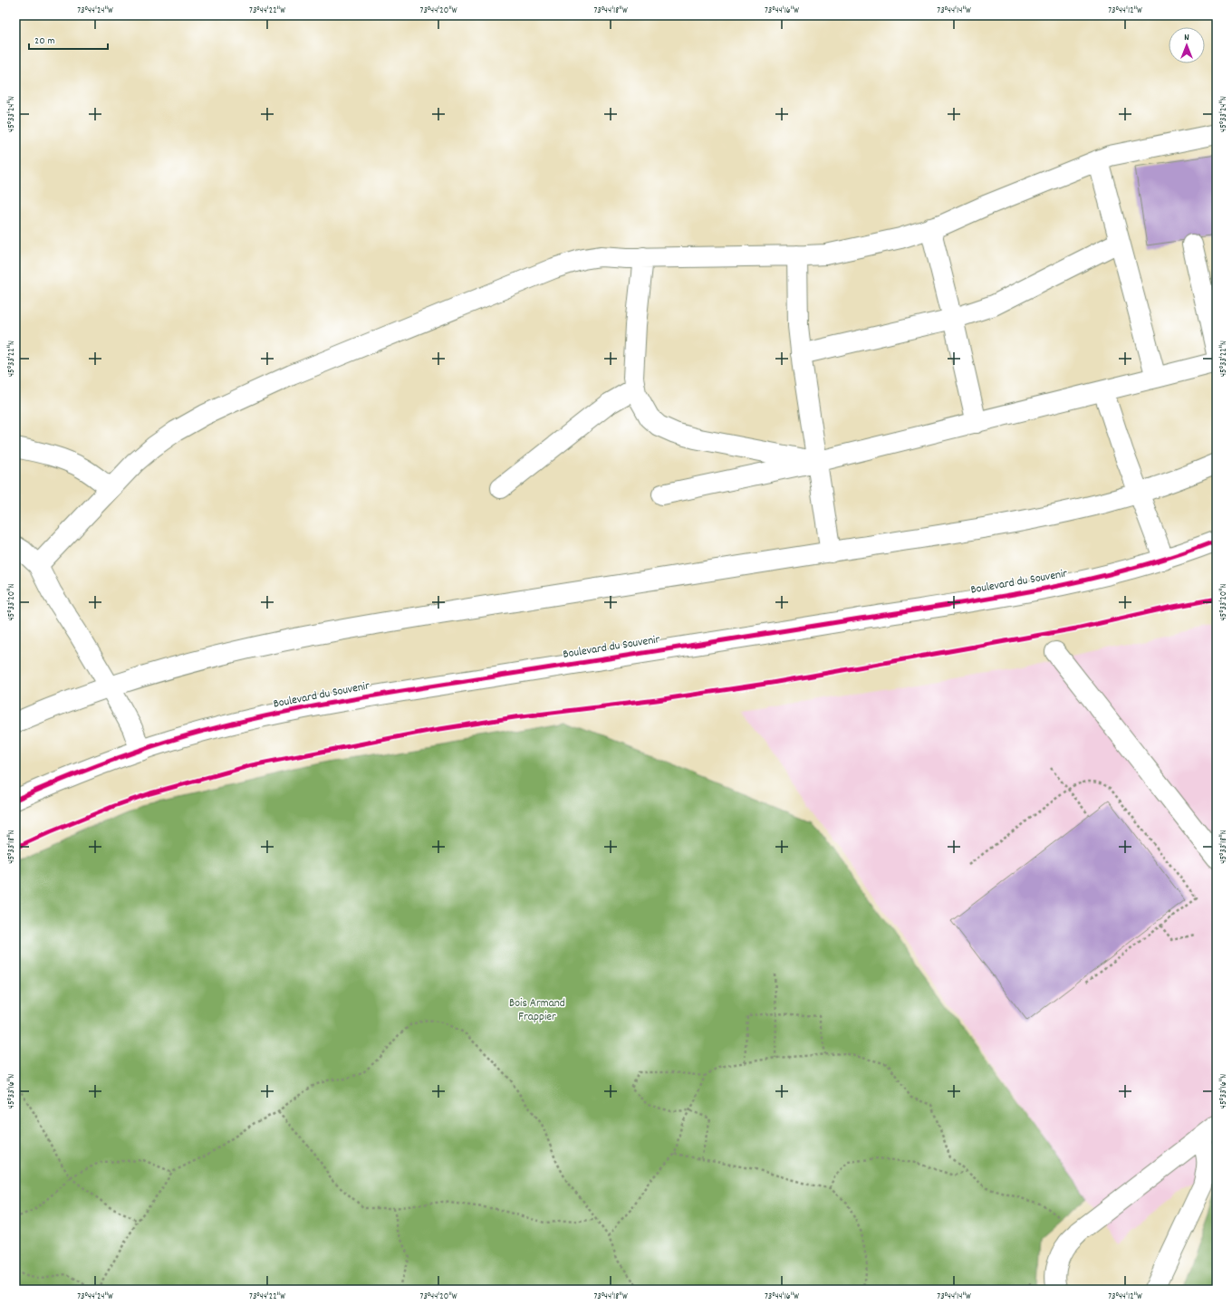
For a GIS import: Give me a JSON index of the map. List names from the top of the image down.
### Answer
{
  "streets": {
    "street": ["Boulevard du Souvenir"]
  },
  "parks": ["Bois Armand Frappier"],
  "scale_bar": "20 m",
  "north": "top",
  "coordinates": [
    "73°44'24\"W",
    "73°44'22\"W",
    "73°44'20\"W",
    "73°44'18\"W",
    "73°44'16\"W",
    "73°44'14\"W",
    "73°44'12\"W",
    "45°33'24\"N",
    "45°33'22\"N",
    "45°33'20\"N",
    "45°33'18\"N",
    "45°33'16\"N"
  ]
}
